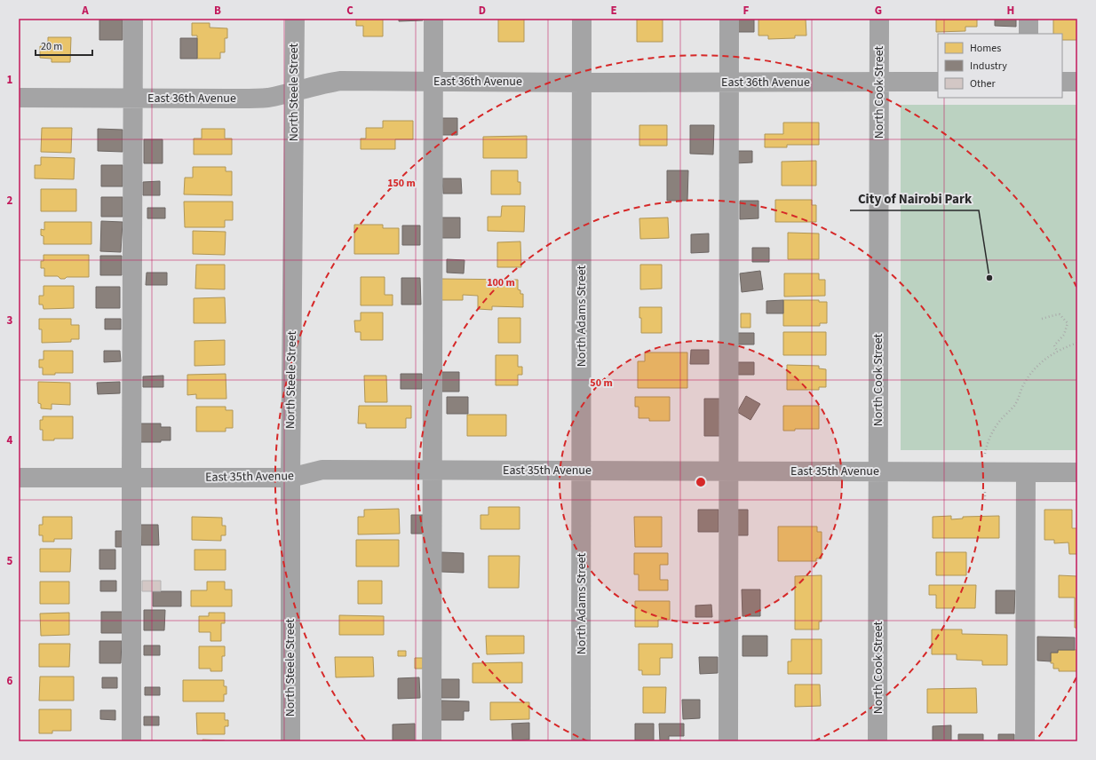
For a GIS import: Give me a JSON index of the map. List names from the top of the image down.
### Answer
{
  "streets": {
    "street": [
      "East 36th Avenue",
      "North Steele Street",
      "North Cook Street",
      "North Adams Street",
      "East 35th Avenue"
    ]
  },
  "crossings": [
    ["East 36th Avenue", "North Steele Street"],
    ["East 36th Avenue", "North Cook Street"],
    ["East 36th Avenue", "North Adams Street"],
    ["North Steele Street", "East 35th Avenue"],
    ["North Cook Street", "East 35th Avenue"],
    ["North Adams Street", "East 35th Avenue"]
  ],
  "places": ["City of Nairobi Park"],
  "legend": ["Homes", "Industry", "Other"],
  "scale_bar": "20 m",
  "grid": {
    "columns": [
      "A",
      "B",
      "C",
      "D",
      "E",
      "F",
      "G",
      "H"
    ],
    "rows": [
      "1",
      "2",
      "3",
      "4",
      "5",
      "6"
    ]
  },
  "rings": ["150 m", "100 m", "50 m"]
}
